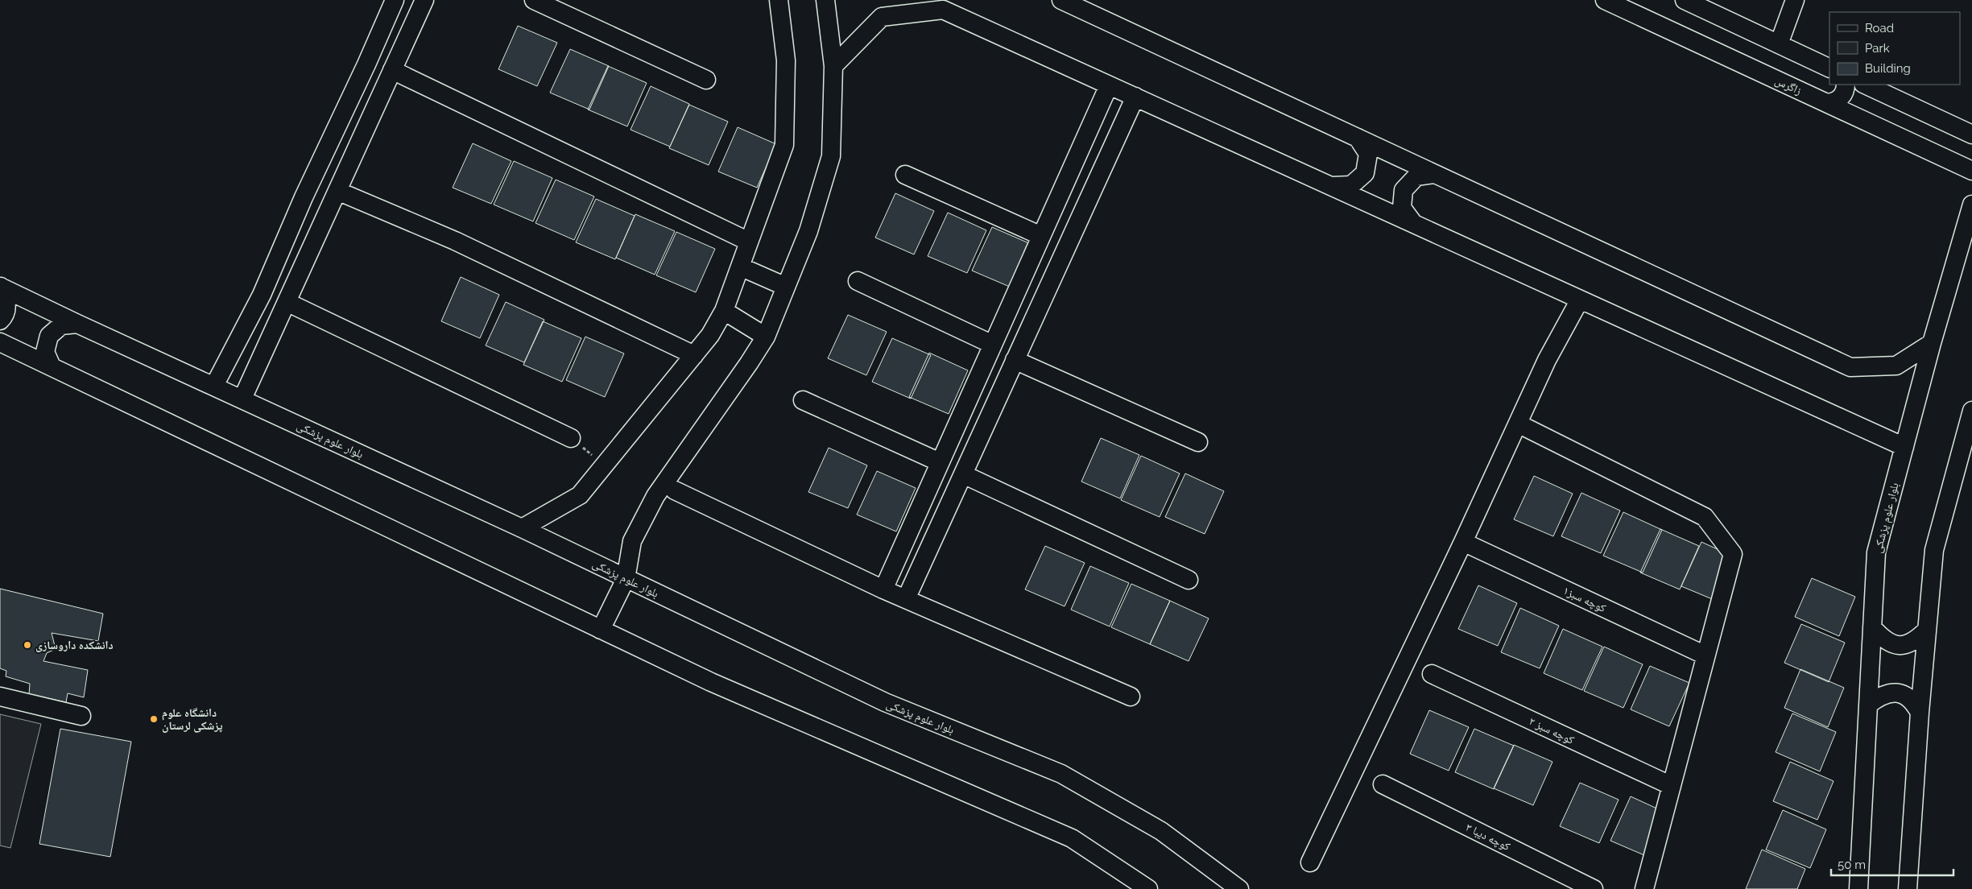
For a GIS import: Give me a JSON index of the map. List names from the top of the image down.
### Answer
{
  "streets": {
    "street": [
      "زاگرس",
      "بلوار علوم پزشکی",
      "کوچه سبز۱",
      "کوچه سبز ۲",
      "کوچه دیبا ۳"
    ]
  },
  "places": ["دانشکده داروسازی", "دانشگاه علوم پزشکی لرستان"],
  "legend": ["Road", "Park", "Building"],
  "scale_bar": "50 m"
}
